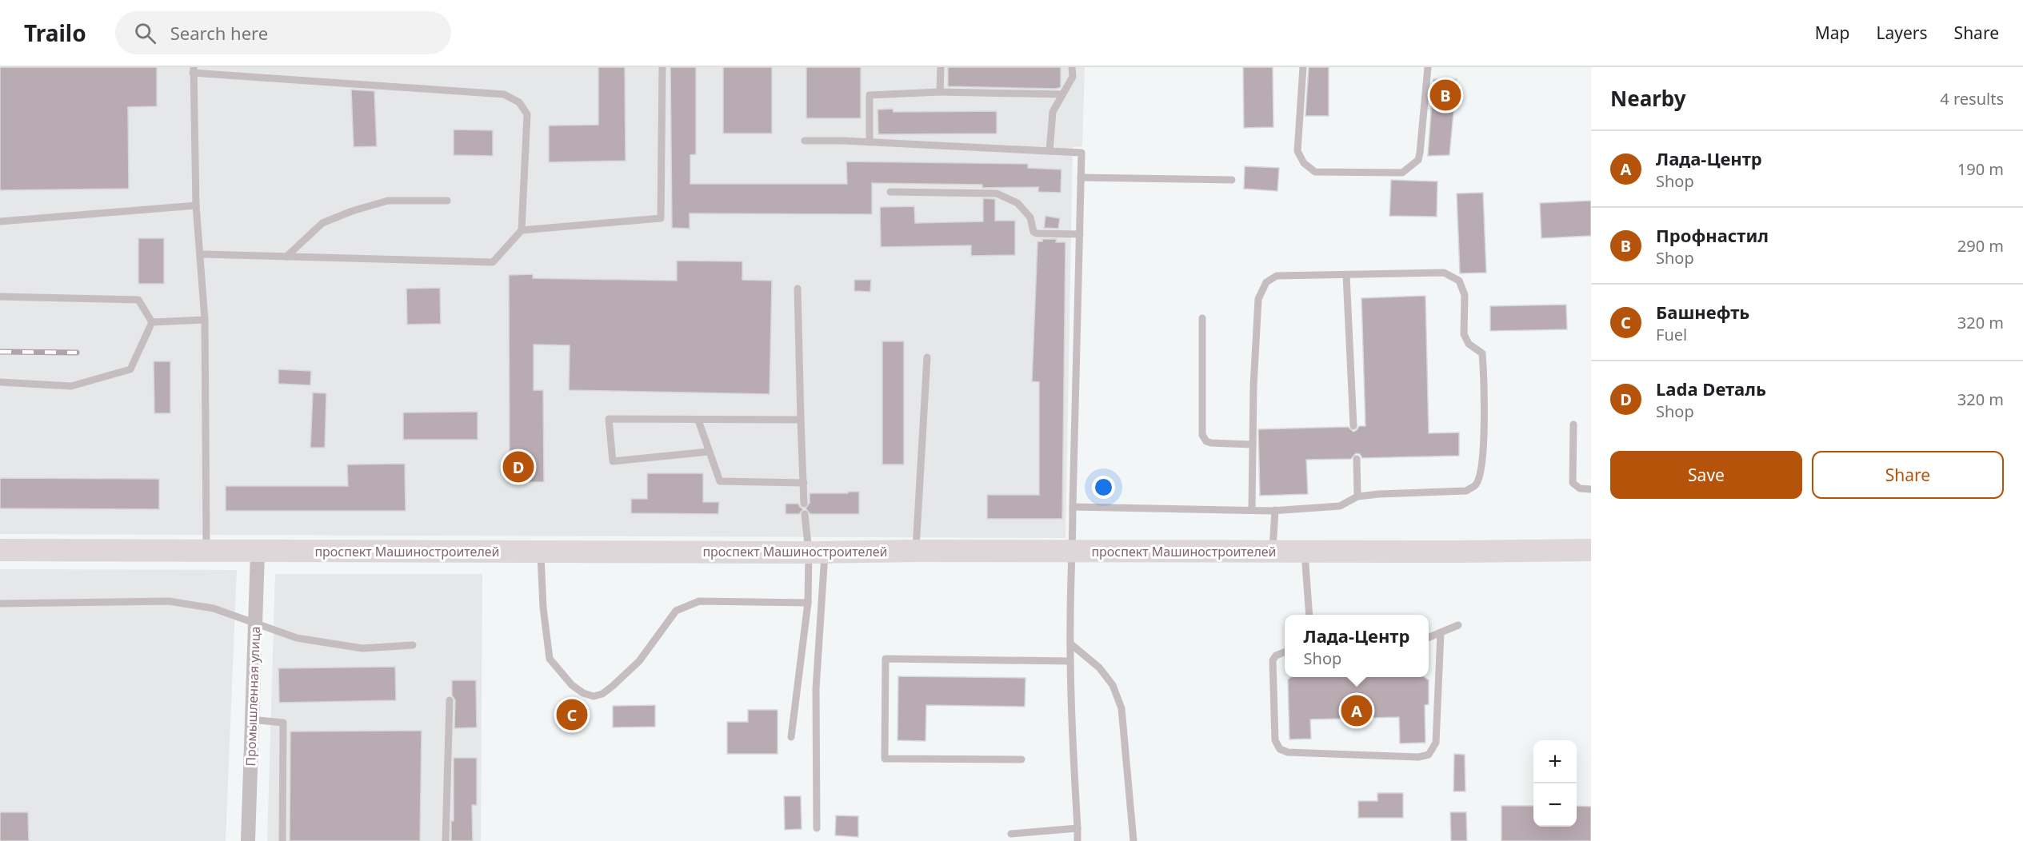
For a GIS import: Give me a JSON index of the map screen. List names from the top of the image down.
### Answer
{
  "streets": {
    "main road": ["проспект Машиностроителей"],
    "street": ["Промышленная улица"]
  },
  "crossings": [
    ["проспект Машиностроителей", "Промышленная улица"]
  ],
  "page": {
    "header": "Trailo",
    "search": "Search here",
    "nav": ["Map", "Layers", "Share"],
    "heading": ["Nearby", "4 results"],
    "pins": [
      "B",
      "D",
      "A",
      "C"
    ],
    "list": [
      {
        "mark": "A",
        "name": "Лада-Центр",
        "note": "Shop",
        "value": "190 m"
      },
      {
        "mark": "B",
        "name": "Профнастил",
        "note": "Shop",
        "value": "290 m"
      },
      {
        "mark": "C",
        "name": "Башнефть",
        "note": "Fuel",
        "value": "320 m"
      },
      {
        "mark": "D",
        "name": "Lada Dеталь",
        "note": "Shop",
        "value": "320 m"
      }
    ],
    "buttons": ["Save", "Share"],
    "popup": ["Лада-Центр", "Shop"],
    "map_buttons": ["+", "−"]
  }
}
